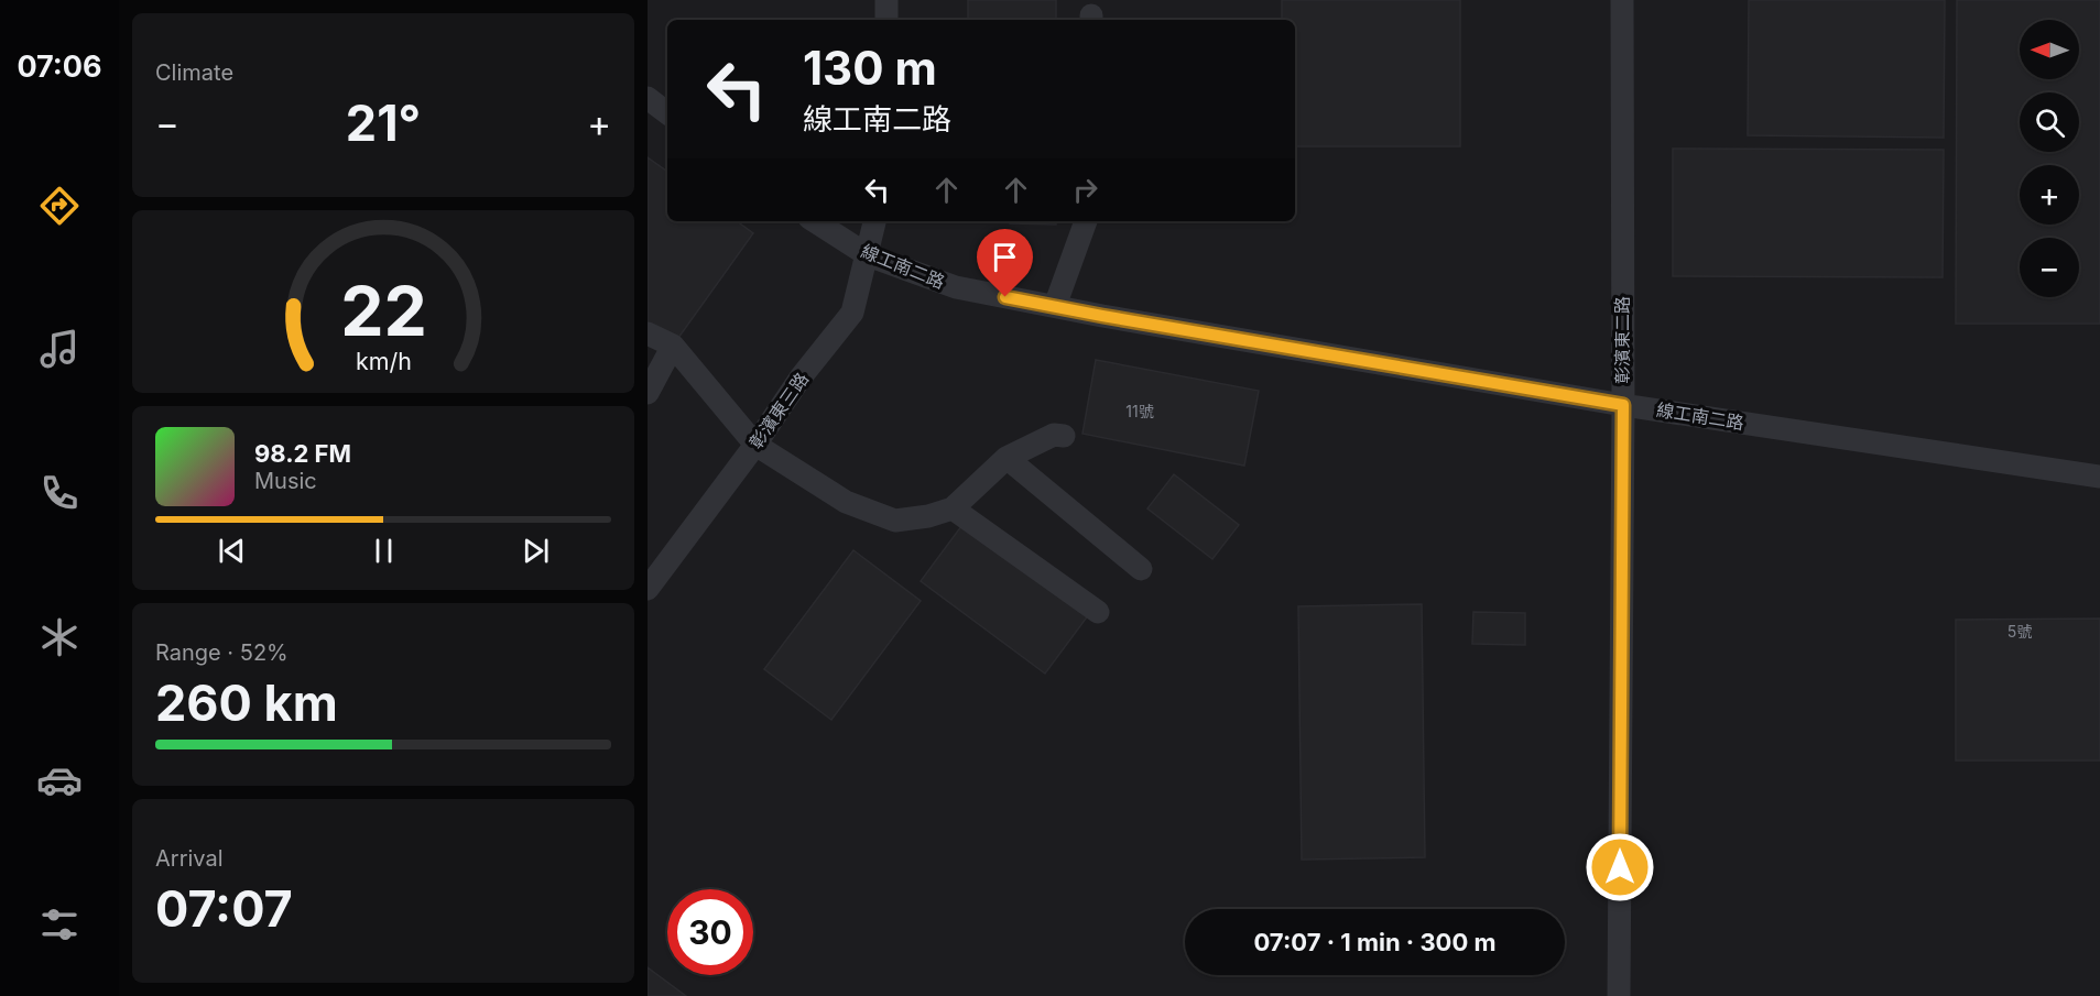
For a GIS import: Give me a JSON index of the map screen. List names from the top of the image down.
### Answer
{
  "streets": {
    "street": ["線工南二路", "彰濱東二路", "彰濱東三路"]
  },
  "crossings": [
    ["線工南二路", "彰濱東二路"],
    ["線工南二路", "彰濱東三路"]
  ],
  "house_numbers": ["11號", "5號"],
  "north": "left",
  "page": {
    "tabs": "07:06",
    "tile": [
      "Climate",
      ["Range · 52%", "260 km"],
      ["Arrival", "07:07"]
    ],
    "map_buttons": ["+", "−"],
    "turn": ["130 m", "線工南二路"],
    "heat": ["−", "21°", "+"],
    "song": ["98.2 FM", "Music"],
    "limit": "30",
    "trip": "07:07 · 1 min · 300 m",
    "gauge": ["22", "km/h"]
  }
}
